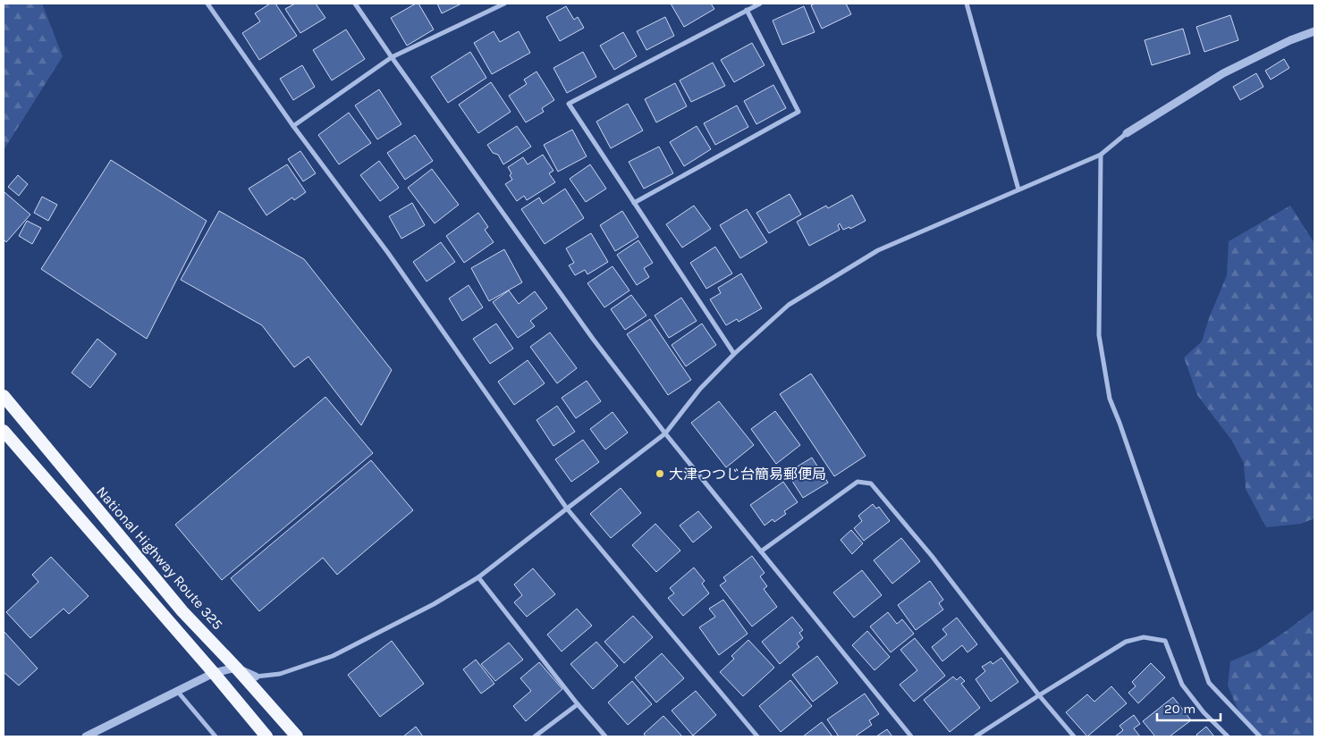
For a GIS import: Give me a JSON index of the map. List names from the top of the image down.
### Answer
{
  "streets": {
    "highway": ["National Highway Route 325"]
  },
  "places": ["大津つつじ台簡易郵便局"],
  "scale_bar": "20 m"
}
